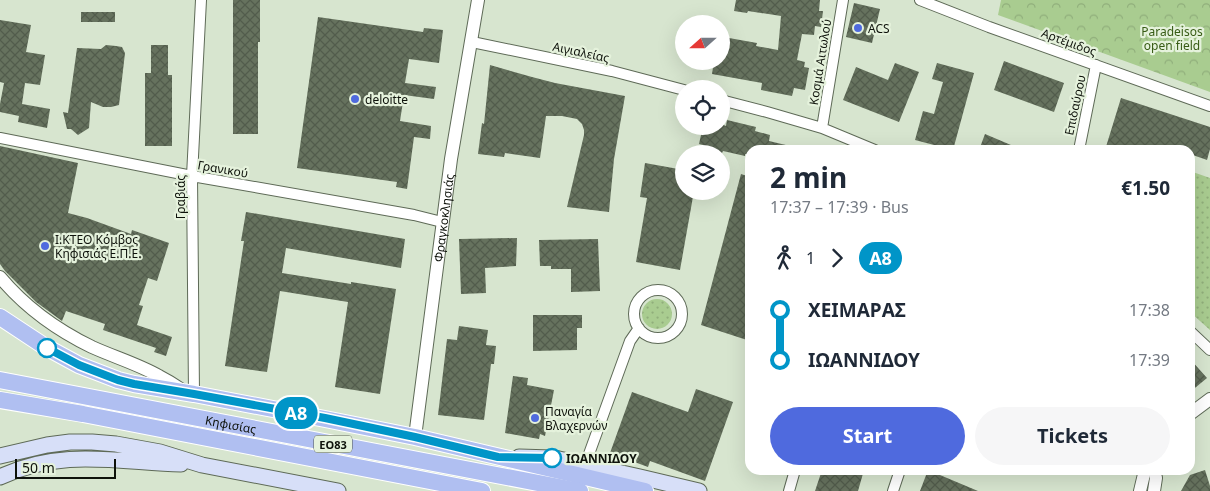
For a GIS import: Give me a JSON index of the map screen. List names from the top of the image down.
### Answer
{
  "streets": {
    "main road": ["Κηφισίας", "ΕΟ83"],
    "street": [
      "Αρτέμιδος",
      "Αιγιαλείας",
      "Κοσμά Αιτωλού",
      "Επιδαύρου",
      "Γρανικού",
      "Γραβιάς",
      "Φραγκοκλησιάς"
    ]
  },
  "crossings": [
    ["Αρτέμιδος", "Επιδαύρου"],
    ["Αιγιαλείας", "Φραγκοκλησιάς"],
    ["Γρανικού", "Γραβιάς"],
    ["Γρανικού", "Φραγκοκλησιάς"],
    ["Γραβιάς", "Κηφισίας"],
    ["Φραγκοκλησιάς", "Κηφισίας"]
  ],
  "parks": ["Paradeisos open field"],
  "places": [
    "ACS",
    "deloitte",
    "Ι.ΚΤΕΟ Κόμβος Κηφισιάς Ε.Π.Ε.",
    "Παναγία Βλαχερνών",
    "ΙΩΑΝΝΙΔΟΥ"
  ],
  "lines": ["bus line A8"],
  "scale_bar": "50 m",
  "north": "left",
  "page": {
    "on_map": "A8",
    "heading": ["2 min", "17:37 – 17:39 · Bus", "€1.50"],
    "legs": ["1", "A8"],
    "list": [
      {
        "name": "ΧΕΙΜΑΡΑΣ",
        "value": "17:38"
      },
      {
        "name": "ΙΩΑΝΝΙΔΟΥ",
        "value": "17:39"
      }
    ],
    "buttons": ["Start", "Tickets"],
    "scale": "50 m"
  }
}
